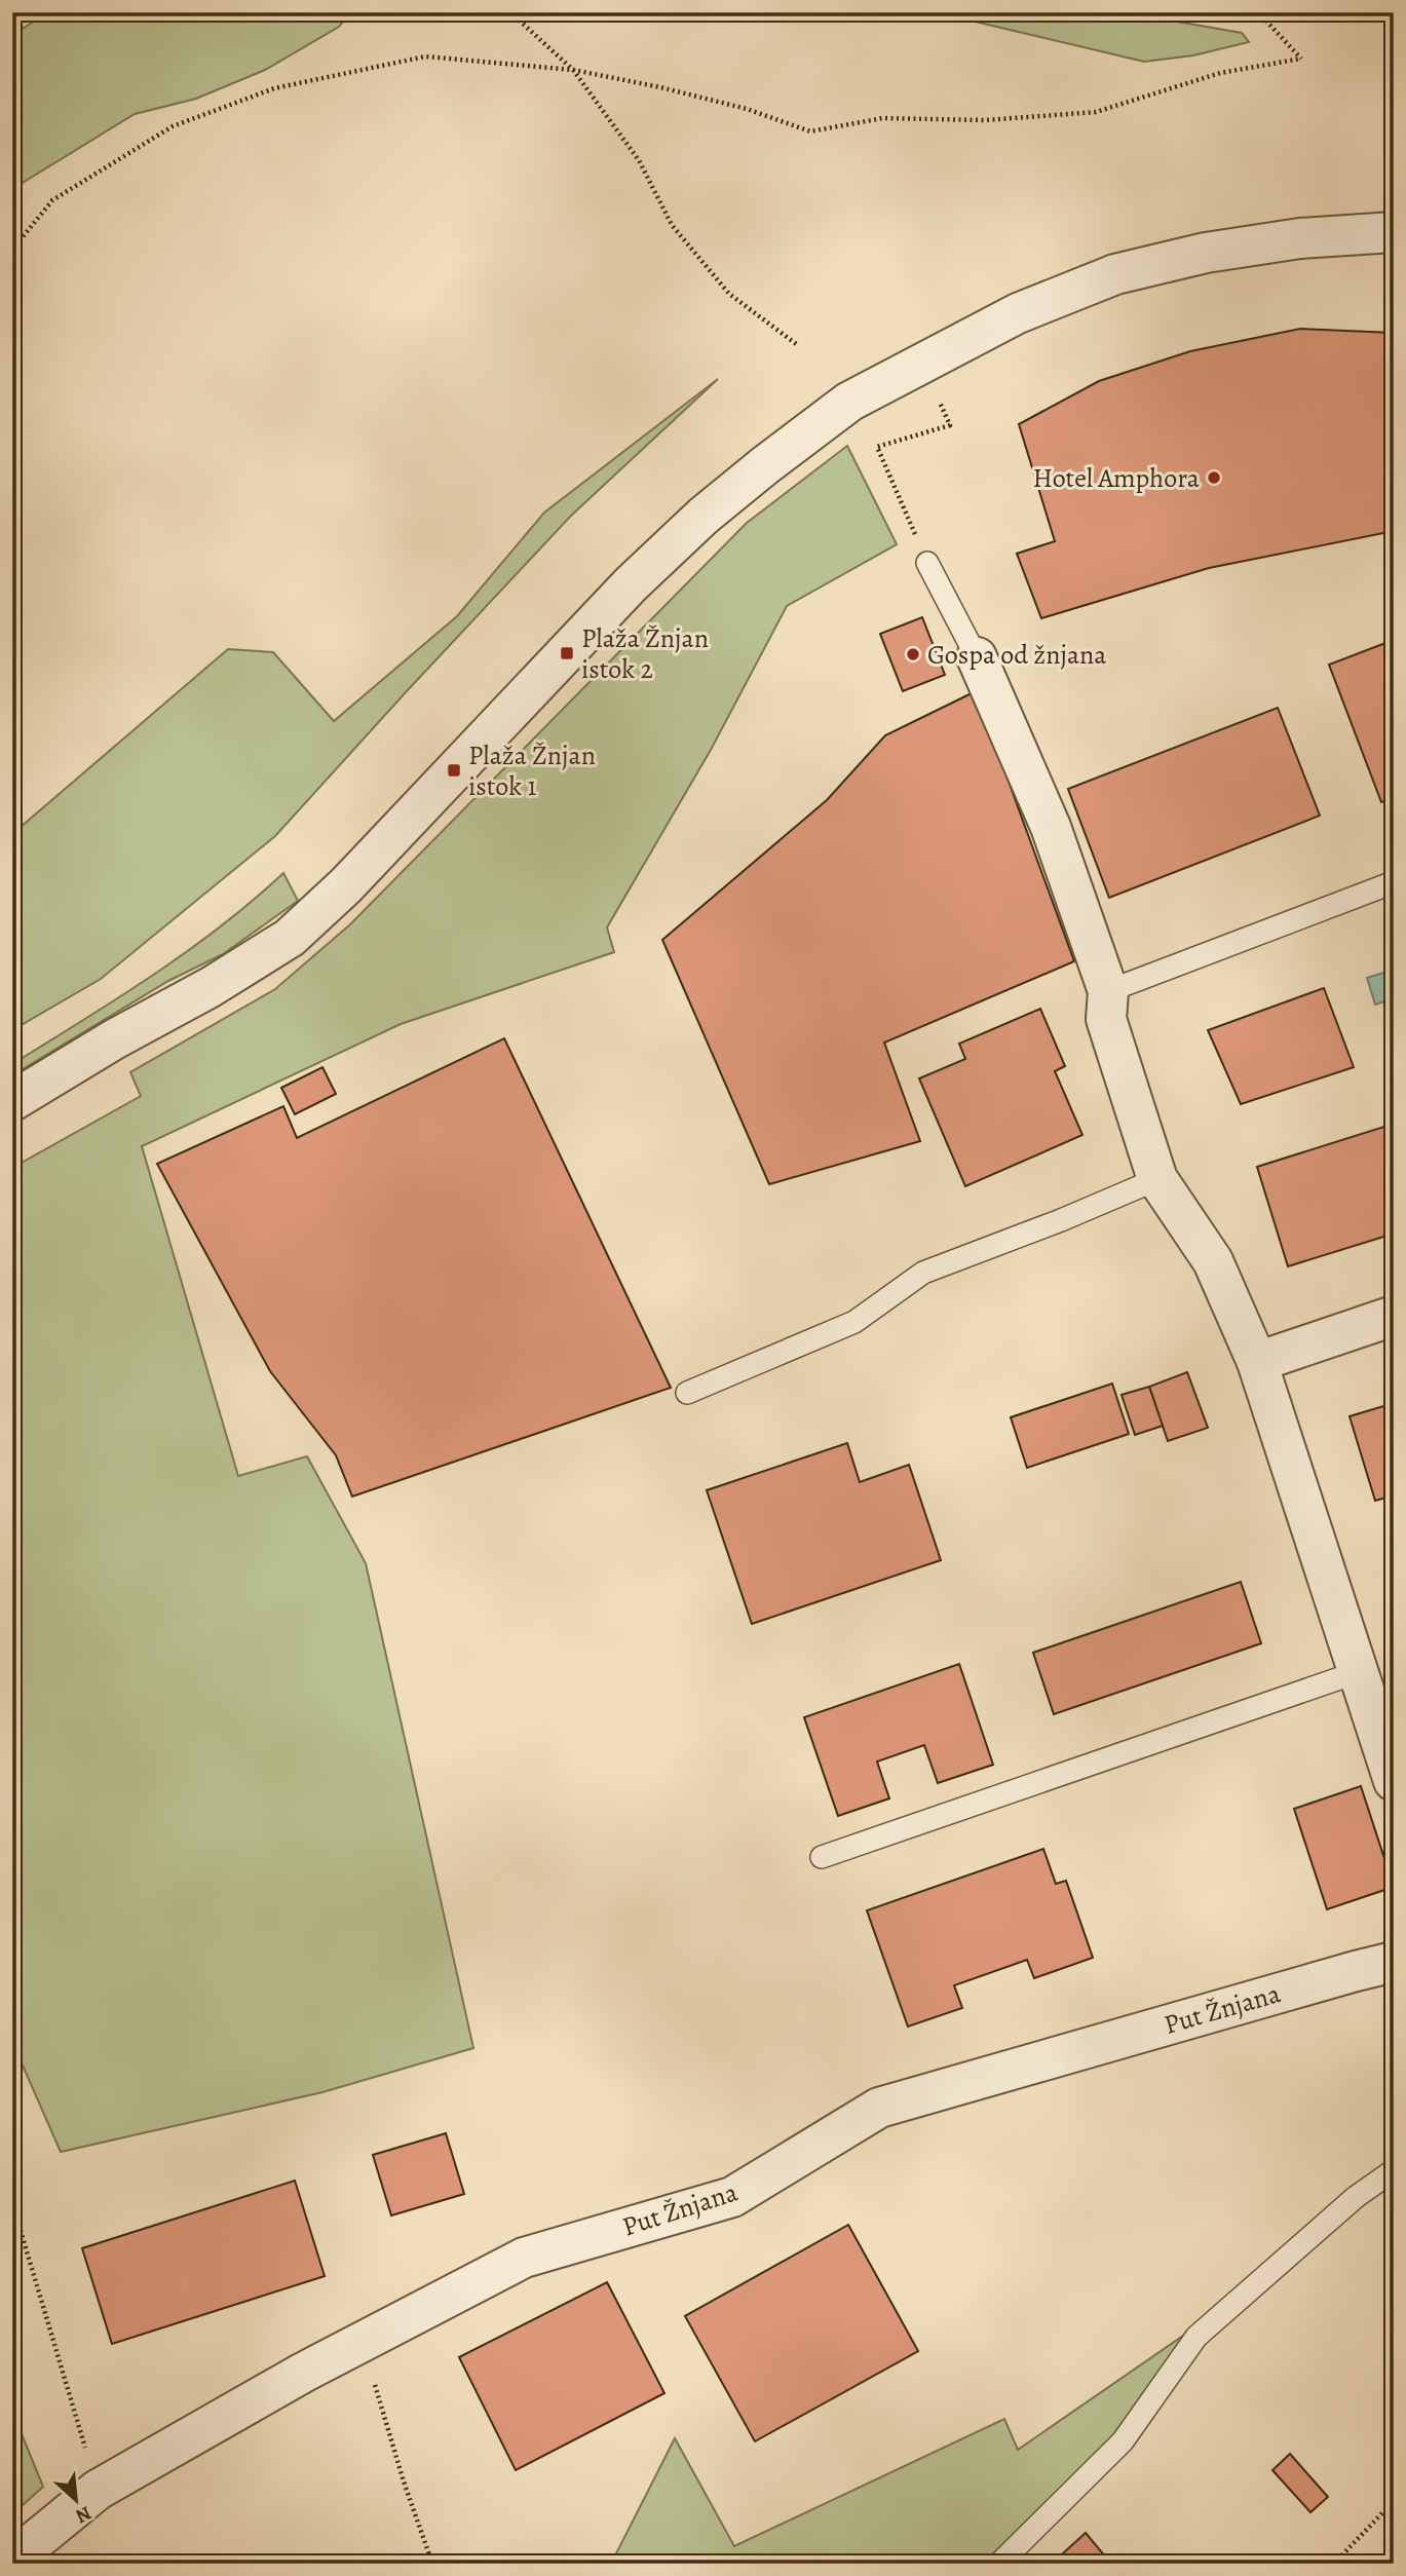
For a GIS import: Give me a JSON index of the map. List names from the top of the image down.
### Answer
{
  "streets": {
    "street": ["Put Žnjana"]
  },
  "places": {
    "other": ["Hotel Amphora", "Gospa od žnjana"],
    "transit": ["Plaža Žnjan istok 2", "Plaža Žnjan istok 1"]
  },
  "north": "bottom right"
}
